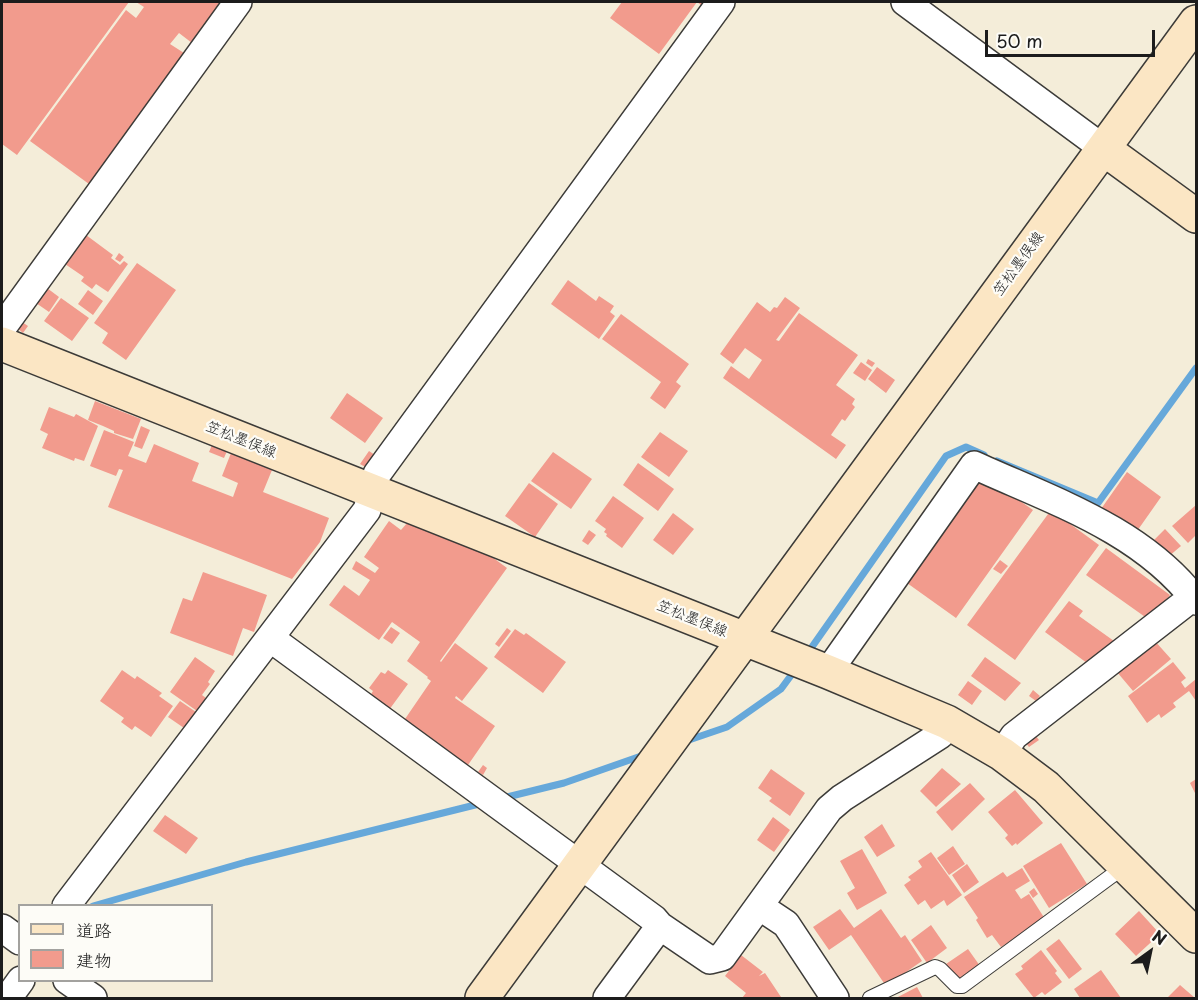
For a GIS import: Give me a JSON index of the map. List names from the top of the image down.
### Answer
{
  "streets": {
    "main road": ["笠松墨俣線"]
  },
  "legend": ["道路", "建物"],
  "scale_bar": "50 m",
  "north": "top right"
}
